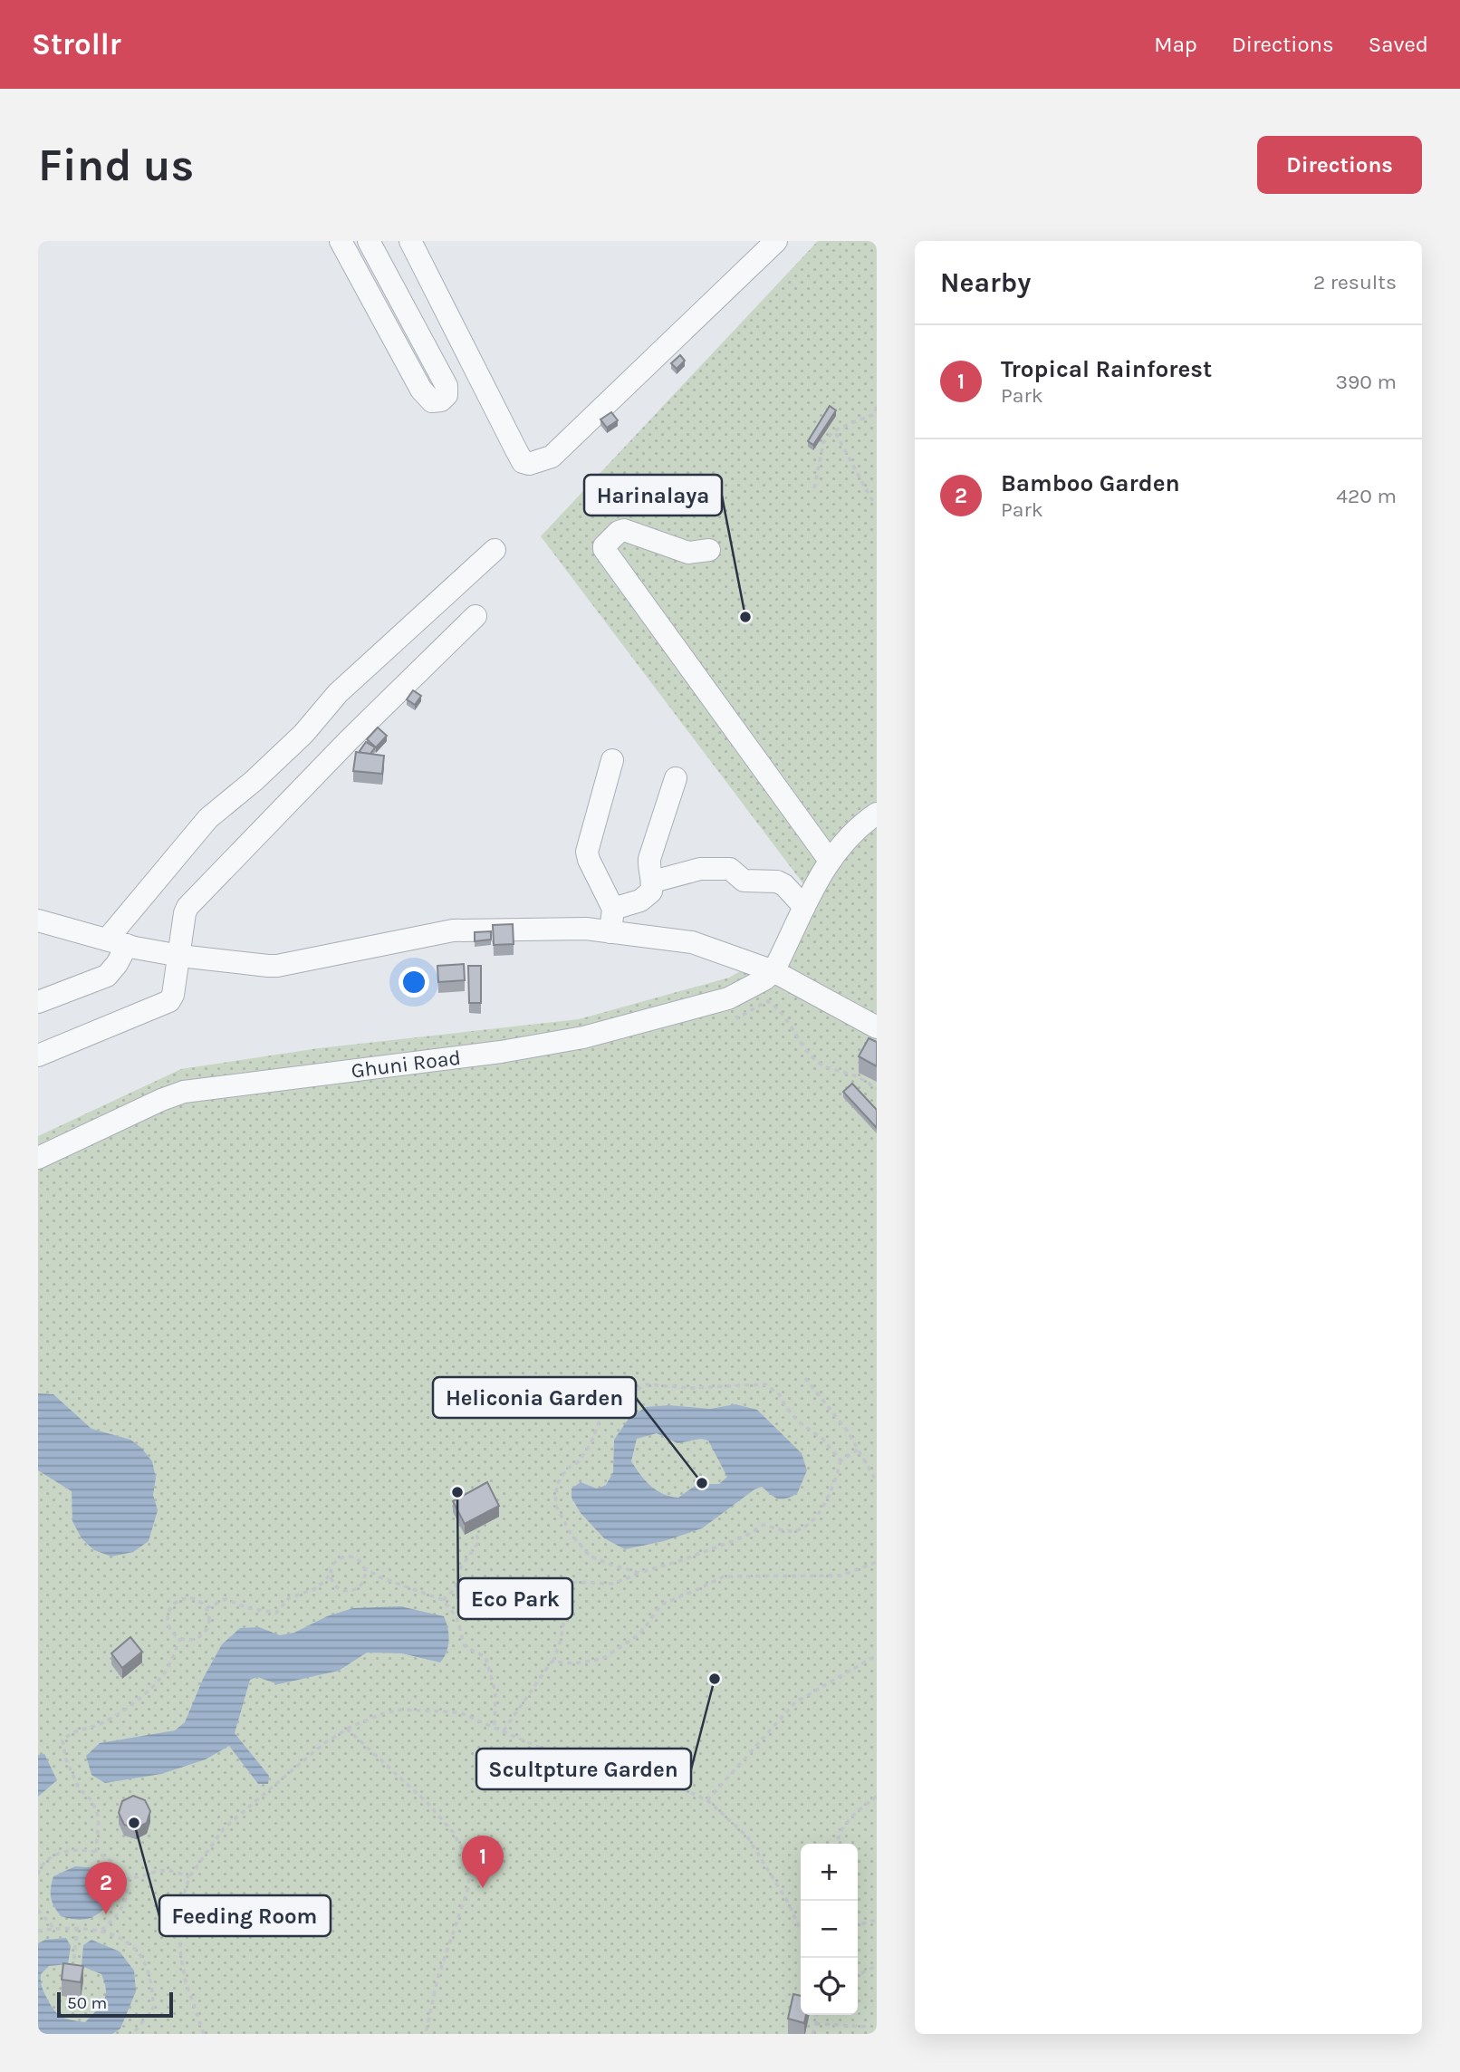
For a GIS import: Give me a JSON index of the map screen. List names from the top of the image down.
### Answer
{
  "streets": {
    "street": ["Ghuni Road"]
  },
  "places": [
    "Harinalaya",
    "Heliconia Garden",
    "Eco Park",
    "Scultpture Garden",
    "Feeding Room"
  ],
  "scale_bar": "50 m",
  "page": {
    "header": "Strollr",
    "nav": ["Map", "Directions", "Saved"],
    "buttons": "Directions",
    "title": "Find us",
    "heading": ["Nearby", "2 results"],
    "list": [
      {
        "mark": "1",
        "name": "Tropical Rainforest",
        "note": "Park",
        "value": "390 m"
      },
      {
        "mark": "2",
        "name": "Bamboo Garden",
        "note": "Park",
        "value": "420 m"
      }
    ],
    "pins": ["1", "2"],
    "map_buttons": ["+", "−"],
    "scale": "50 m"
  }
}
